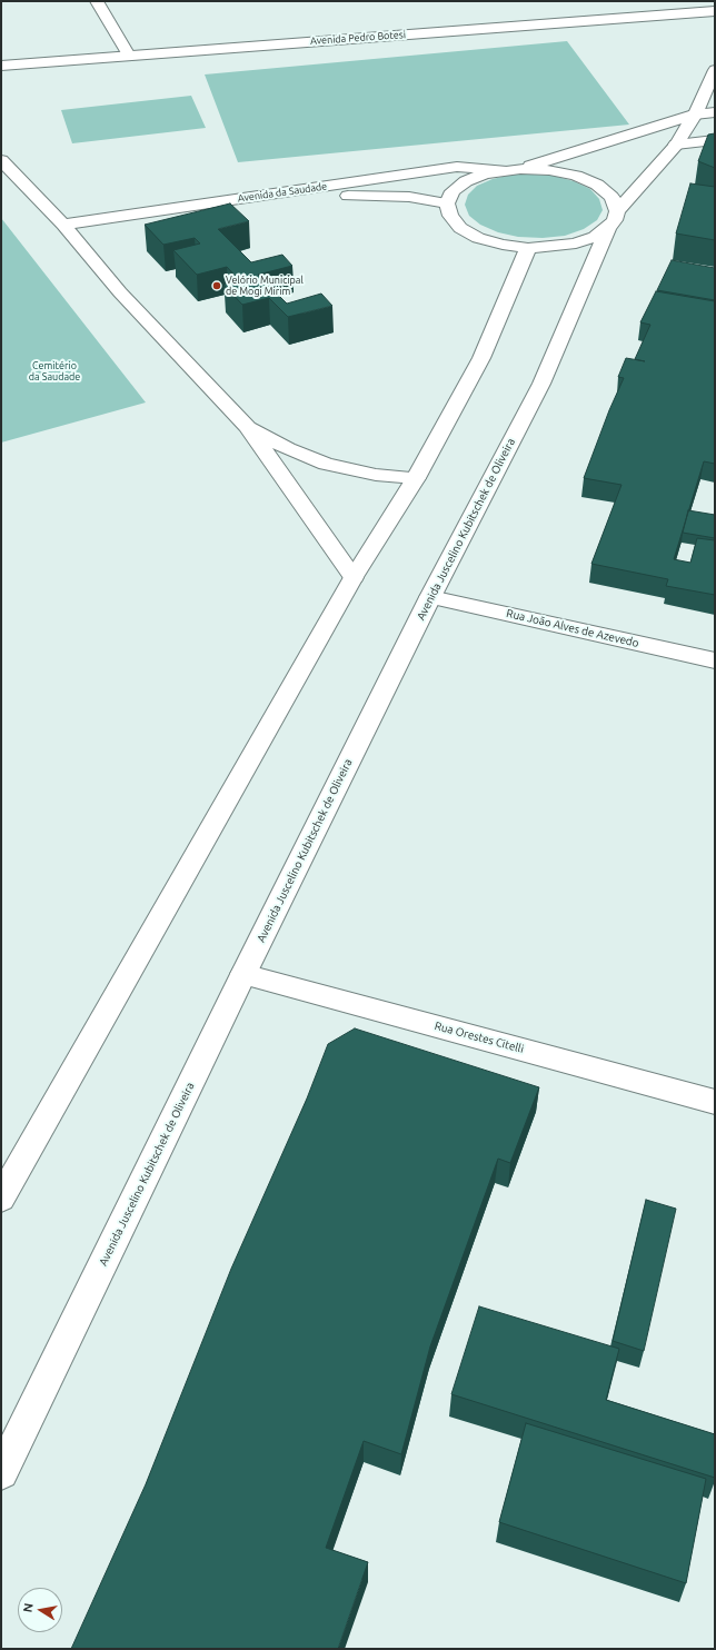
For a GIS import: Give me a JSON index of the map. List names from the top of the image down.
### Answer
{
  "streets": {
    "main road": [
      "Avenida Pedro Botesi",
      "Avenida da Saudade",
      "Avenida Juscelino Kubitschek de Oliveira",
      "Rua João Alves de Azevedo",
      "Rua Orestes Citelli"
    ]
  },
  "crossings": [
    ["Avenida Juscelino Kubitschek de Oliveira", "Rua João Alves de Azevedo"],
    ["Avenida Juscelino Kubitschek de Oliveira", "Rua Orestes Citelli"]
  ],
  "parks": ["Cemitério da Saudade"],
  "places": ["Velório Municipal de Mogi Mirim"],
  "north": "left"
}
